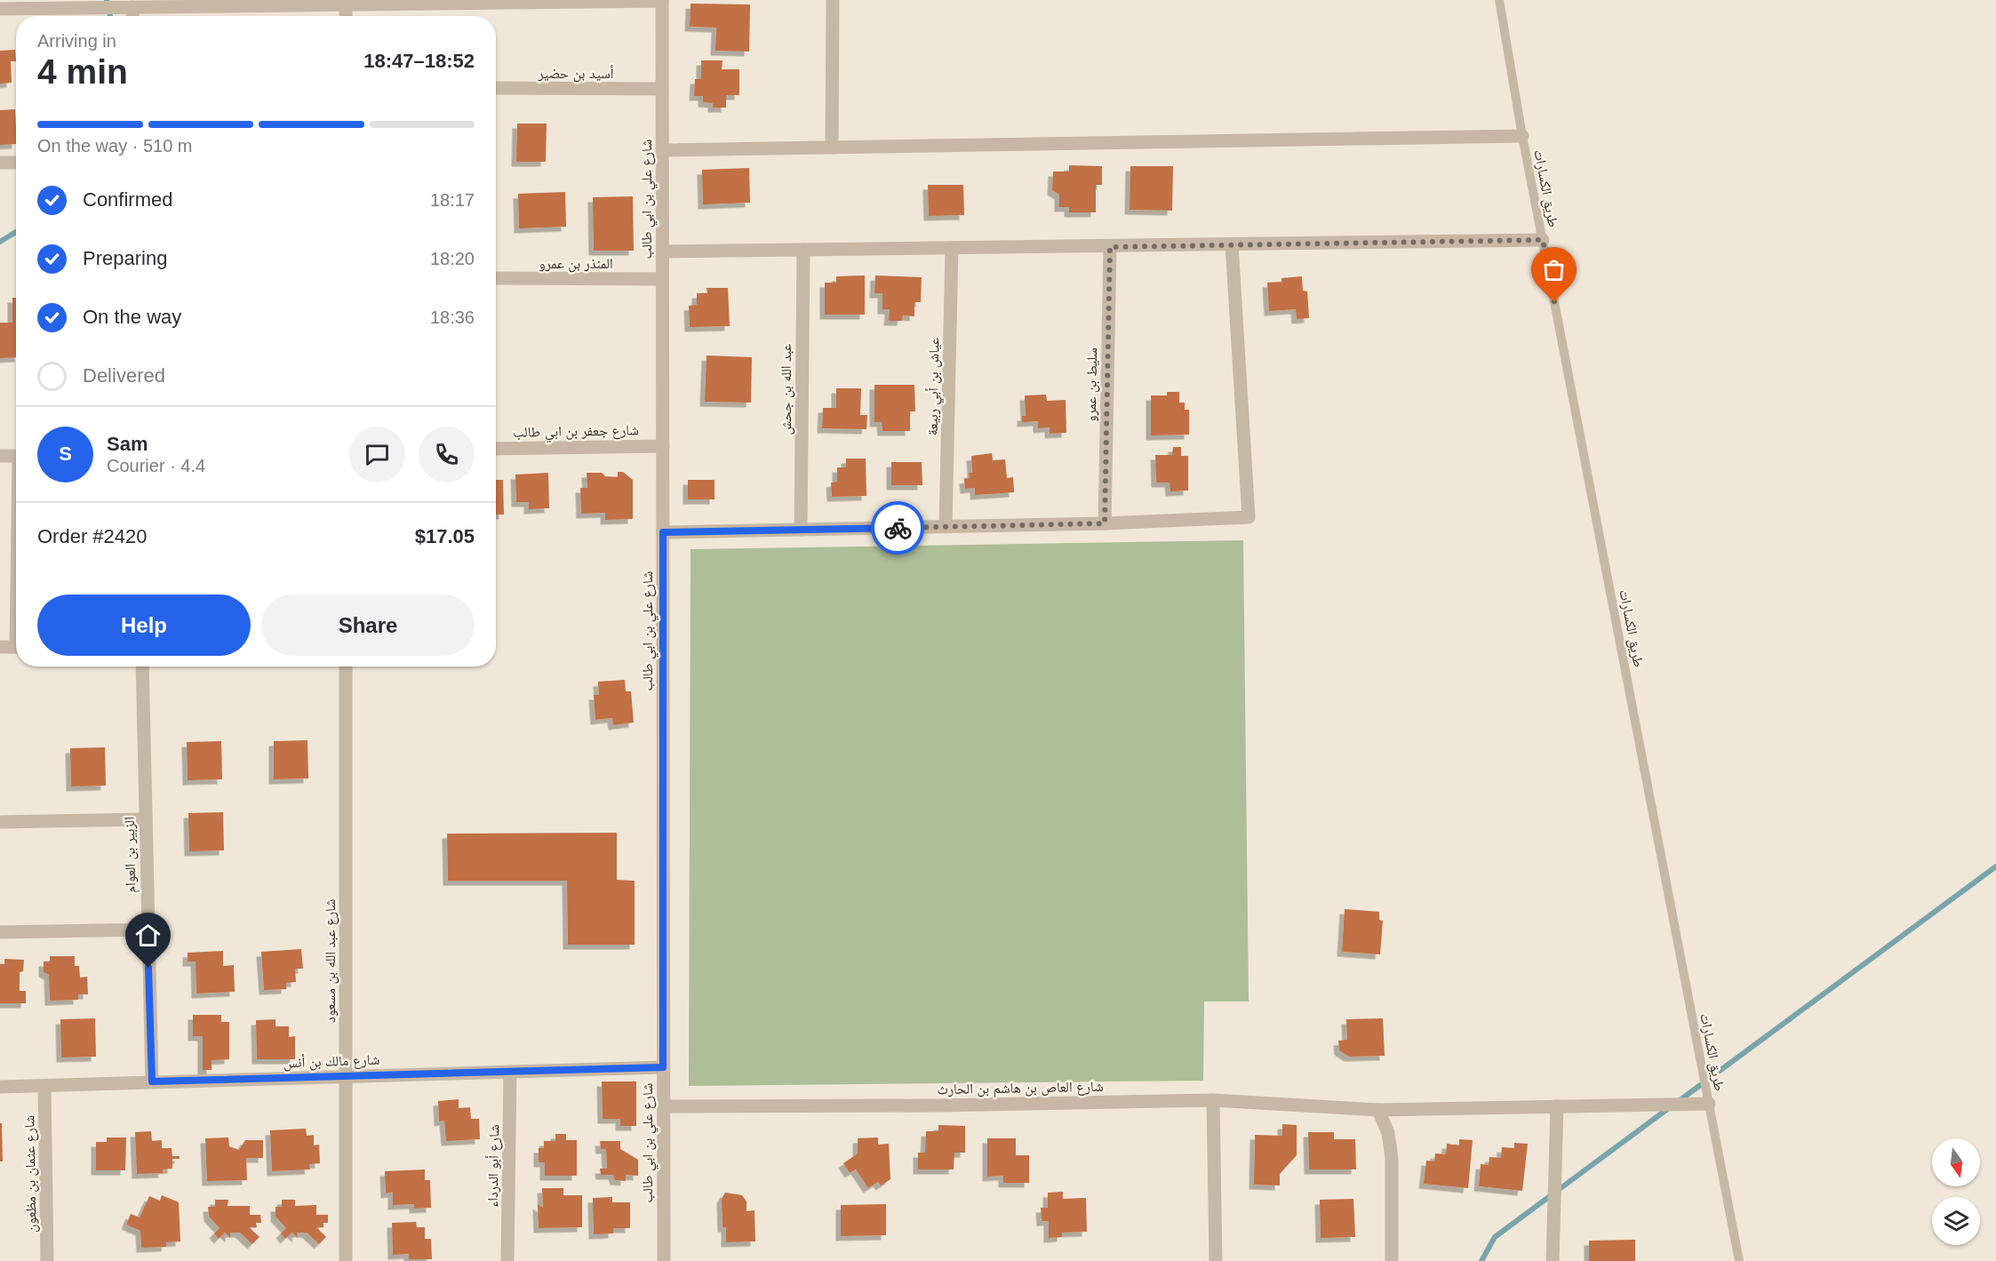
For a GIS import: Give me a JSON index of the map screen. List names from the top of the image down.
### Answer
{
  "streets": {
    "street": [
      "أسيد بن حضير",
      "شارع علي بن ابي طالب",
      "المنذر بن عمرو",
      "سليط بن عمرو",
      "عياش بن أبي ربيعة",
      "عبد الله بن جحش",
      "شارع جعفر بن ابي طالب",
      "الزبير بن العوام",
      "شارع عبد الله بن مسعود",
      "شارع مالك بن أنس",
      "شارع العاص بن هاشم بن الحارث",
      "شارع أبو الدرداء",
      "شارع عثمان بن مظعون"
    ],
    "lane": ["طريق الكسارات"]
  },
  "crossings": [
    ["أسيد بن حضير", "شارع علي بن ابي طالب"],
    ["طريق الكسارات", "شارع العاص بن هاشم بن الحارث"],
    ["شارع علي بن ابي طالب", "المنذر بن عمرو"],
    ["شارع علي بن ابي طالب", "شارع جعفر بن ابي طالب"],
    ["شارع علي بن ابي طالب", "شارع مالك بن أنس"],
    ["شارع علي بن ابي طالب", "شارع العاص بن هاشم بن الحارث"],
    ["الزبير بن العوام", "شارع مالك بن أنس"],
    ["شارع عبد الله بن مسعود", "شارع مالك بن أنس"],
    ["شارع مالك بن أنس", "شارع أبو الدرداء"],
    ["شارع مالك بن أنس", "شارع عثمان بن مظعون"]
  ],
  "north": "bottom",
  "page": {
    "heading": ["4 min", "Arriving in", "18:47–18:52"],
    "panel": [
      "Sam",
      "Courier · 4.4",
      "Order #2420",
      "$17.05"
    ],
    "bar": "On the way · 510 m",
    "list": [
      ["Confirmed", "18:17"],
      ["Preparing", "18:20"],
      ["On the way", "18:36"],
      "Delivered"
    ],
    "round": "S",
    "buttons": ["Help", "Share"]
  }
}
